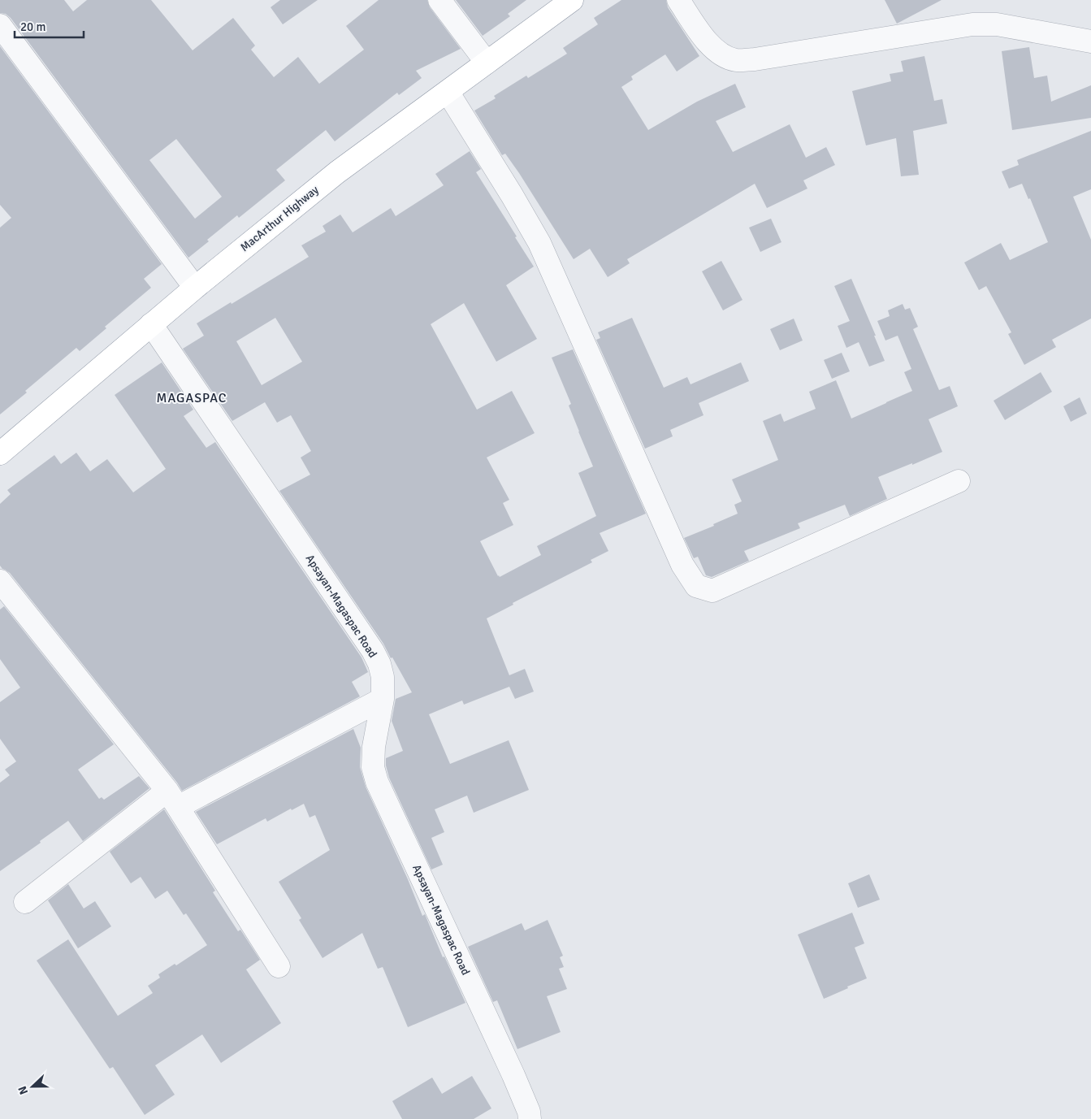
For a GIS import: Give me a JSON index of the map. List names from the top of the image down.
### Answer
{
  "streets": {
    "highway": ["MacArthur Highway"],
    "street": ["Apsayan-Magaspac Road"]
  },
  "crossings": [
    ["MacArthur Highway", "Apsayan-Magaspac Road"]
  ],
  "districts": ["MAGASPAC"],
  "scale_bar": "20 m",
  "north": "left"
}
